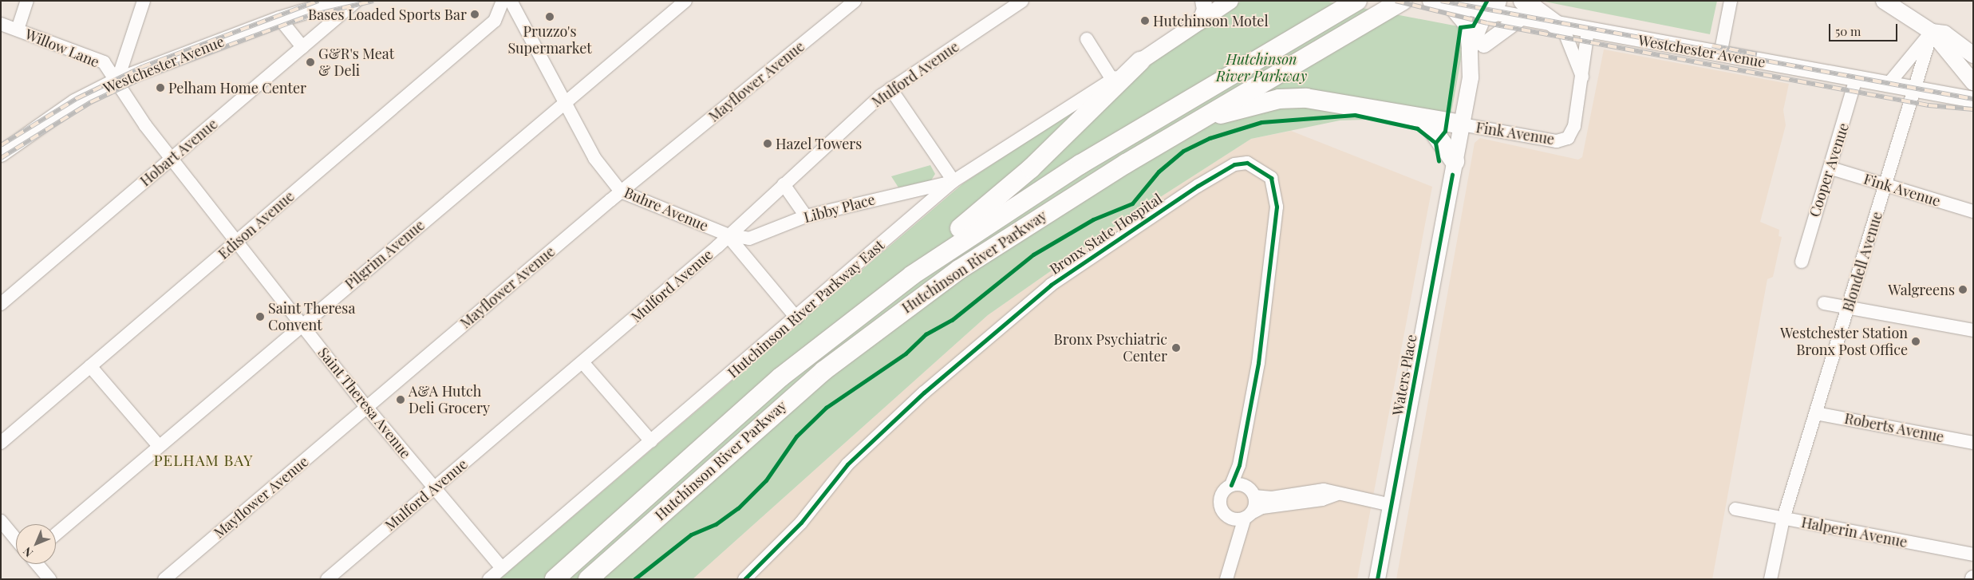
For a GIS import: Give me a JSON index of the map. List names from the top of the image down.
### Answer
{
  "streets": {
    "highway": ["Hutchinson River Parkway"],
    "main road": ["Westchester Avenue", "Waters Place"],
    "street": [
      "Willow Lane",
      "Mulford Avenue",
      "Mayflower Avenue",
      "Fink Avenue",
      "Hobart Avenue",
      "Cooper Avenue",
      "Libby Place",
      "Buhre Avenue",
      "Edison Avenue",
      "Bronx State Hospital",
      "Pilgrim Avenue",
      "Blondell Avenue",
      "Hutchinson River Parkway East",
      "Saint Theresa Avenue",
      "Roberts Avenue",
      "Halperin Avenue"
    ]
  },
  "crossings": [
    ["Willow Lane", "Westchester Avenue"],
    ["Willow Lane", "Saint Theresa Avenue"],
    ["Westchester Avenue", "Fink Avenue"],
    ["Westchester Avenue", "Cooper Avenue"],
    ["Westchester Avenue", "Blondell Avenue"],
    ["Westchester Avenue", "Waters Place"],
    ["Westchester Avenue", "Saint Theresa Avenue"],
    ["Mulford Avenue", "Libby Place"],
    ["Mulford Avenue", "Buhre Avenue"],
    ["Mulford Avenue", "Saint Theresa Avenue"],
    ["Mayflower Avenue", "Buhre Avenue"],
    ["Mayflower Avenue", "Saint Theresa Avenue"],
    ["Fink Avenue", "Cooper Avenue"],
    ["Fink Avenue", "Blondell Avenue"],
    ["Fink Avenue", "Waters Place"],
    ["Hobart Avenue", "Saint Theresa Avenue"],
    ["Libby Place", "Buhre Avenue"],
    ["Libby Place", "Hutchinson River Parkway East"],
    ["Buhre Avenue", "Pilgrim Avenue"],
    ["Buhre Avenue", "Hutchinson River Parkway East"],
    ["Edison Avenue", "Saint Theresa Avenue"],
    ["Pilgrim Avenue", "Saint Theresa Avenue"],
    ["Blondell Avenue", "Roberts Avenue"],
    ["Blondell Avenue", "Halperin Avenue"],
    ["Hutchinson River Parkway East", "Saint Theresa Avenue"]
  ],
  "districts": ["PELHAM BAY"],
  "parks": ["Hutchinson River Parkway"],
  "places": [
    "Bases Loaded Sports Bar",
    "Pruzzo's Supermarket",
    "Hutchinson Motel",
    "G&R's Meat & Deli",
    "Pelham Home Center",
    "Hazel Towers",
    "Walgreens",
    "Saint Theresa Convent",
    "Westchester Station Bronx Post Office",
    "Bronx Psychiatric Center",
    "A&A Hutch Deli Grocery"
  ],
  "scale_bar": "50 m",
  "north": "bottom left"
}
